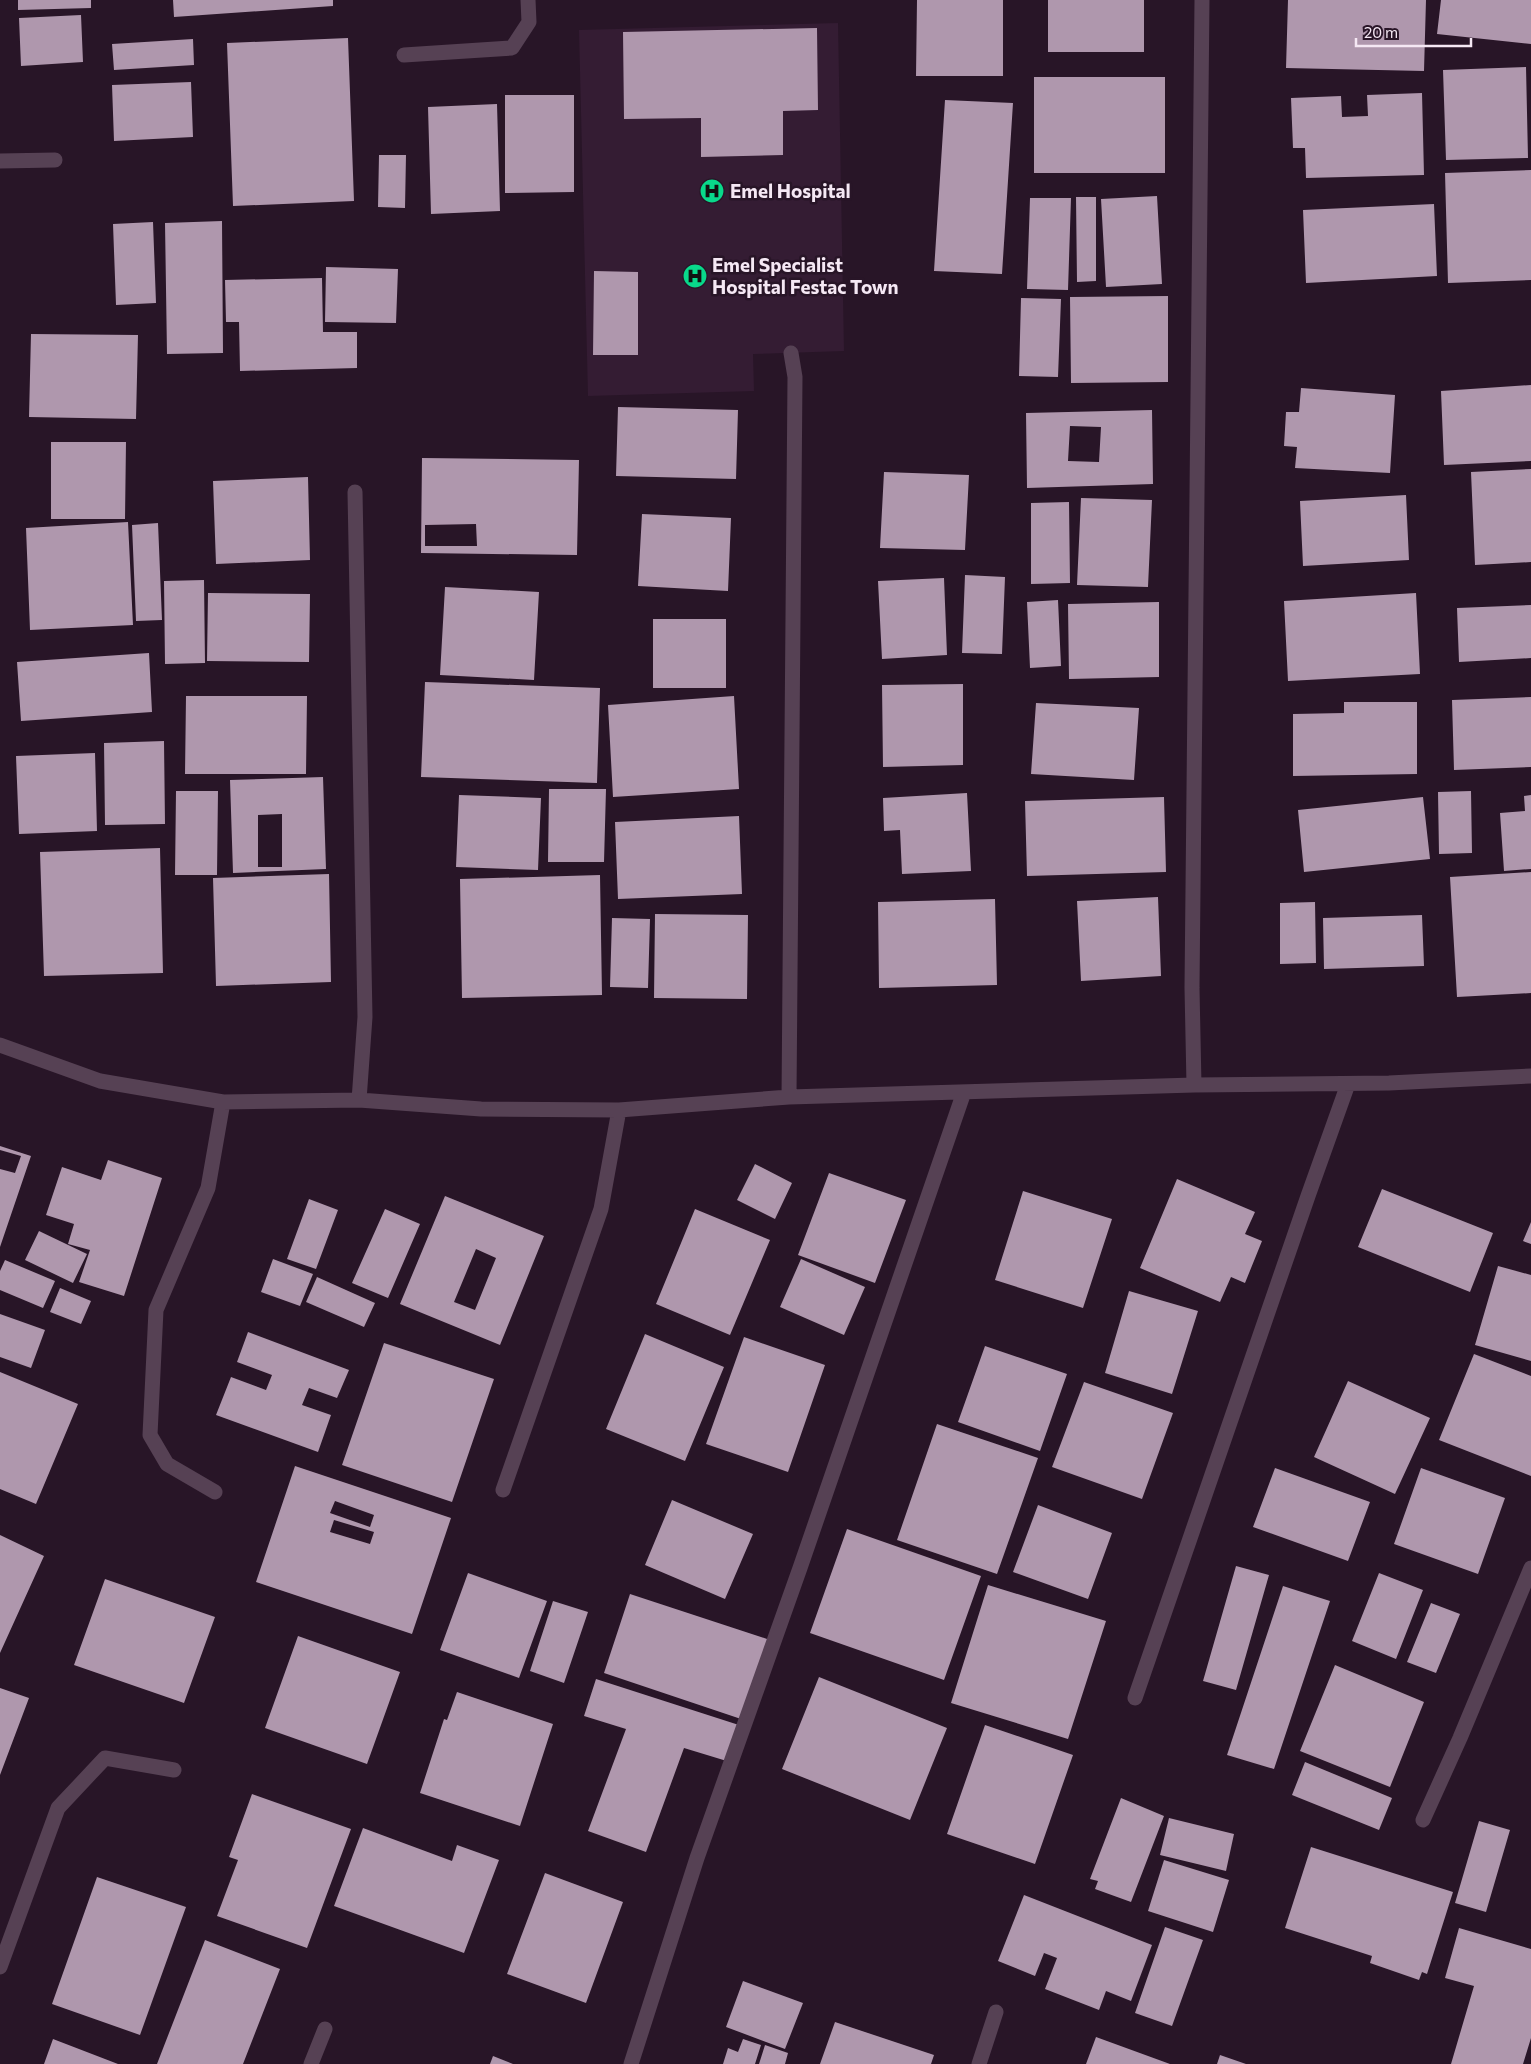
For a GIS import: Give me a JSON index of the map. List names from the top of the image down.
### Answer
{
  "places": {
    "hospital": ["Emel Hospital", "Emel Specialist Hospital Festac Town"]
  },
  "scale_bar": "20 m"
}
